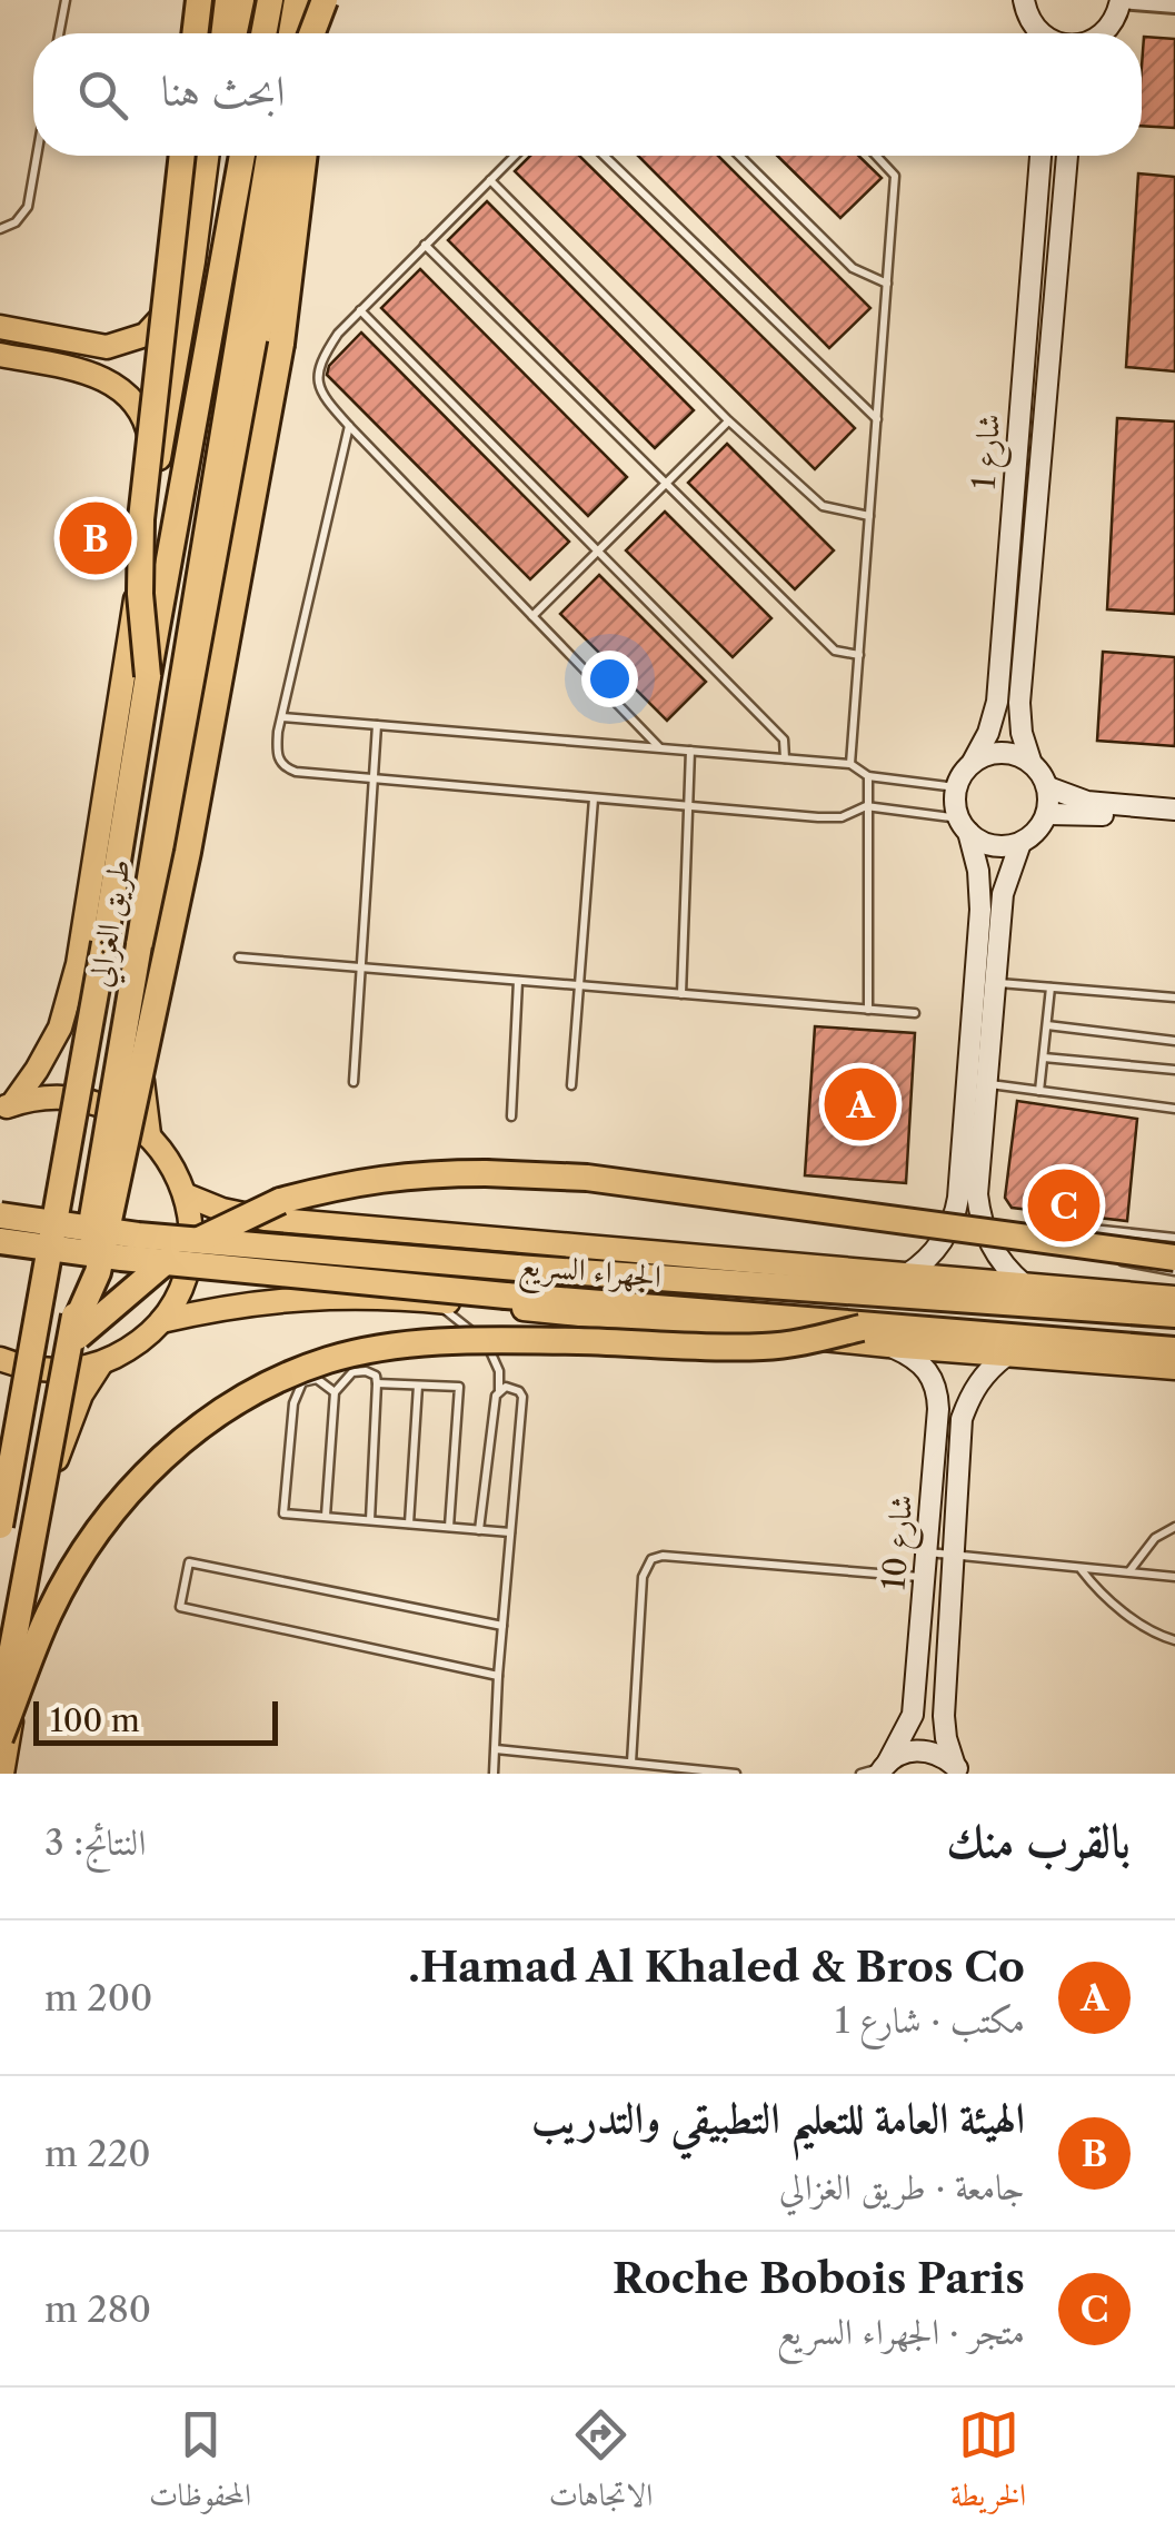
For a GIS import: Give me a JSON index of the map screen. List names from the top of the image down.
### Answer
{
  "streets": {
    "highway": ["طريق الغزالي", "الجهراء السريع"],
    "street": ["شارع 1", "شارع 10"]
  },
  "crossings": [
    ["الجهراء السريع", "شارع 10"]
  ],
  "scale_bar": "100 m",
  "page": {
    "search": "ابحث هنا",
    "pins": ["B", "A", "C"],
    "scale": "100 m",
    "heading": ["بالقرب منك", "النتائج: 3"],
    "list": [
      {
        "mark": "A",
        "name": "Hamad Al Khaled & Bros Co.",
        "note": "مكتب · شارع 1",
        "value": "200 m"
      },
      {
        "mark": "B",
        "name": "الهيئة العامة للتعليم التطبيقي والتدريب",
        "note": "جامعة · طريق الغزالي",
        "value": "220 m"
      },
      {
        "mark": "C",
        "name": "Roche Bobois Paris",
        "note": "متجر · الجهراء السريع",
        "value": "280 m"
      }
    ],
    "nav": ["الخريطة", "الاتجاهات", "المحفوظات"]
  }
}
